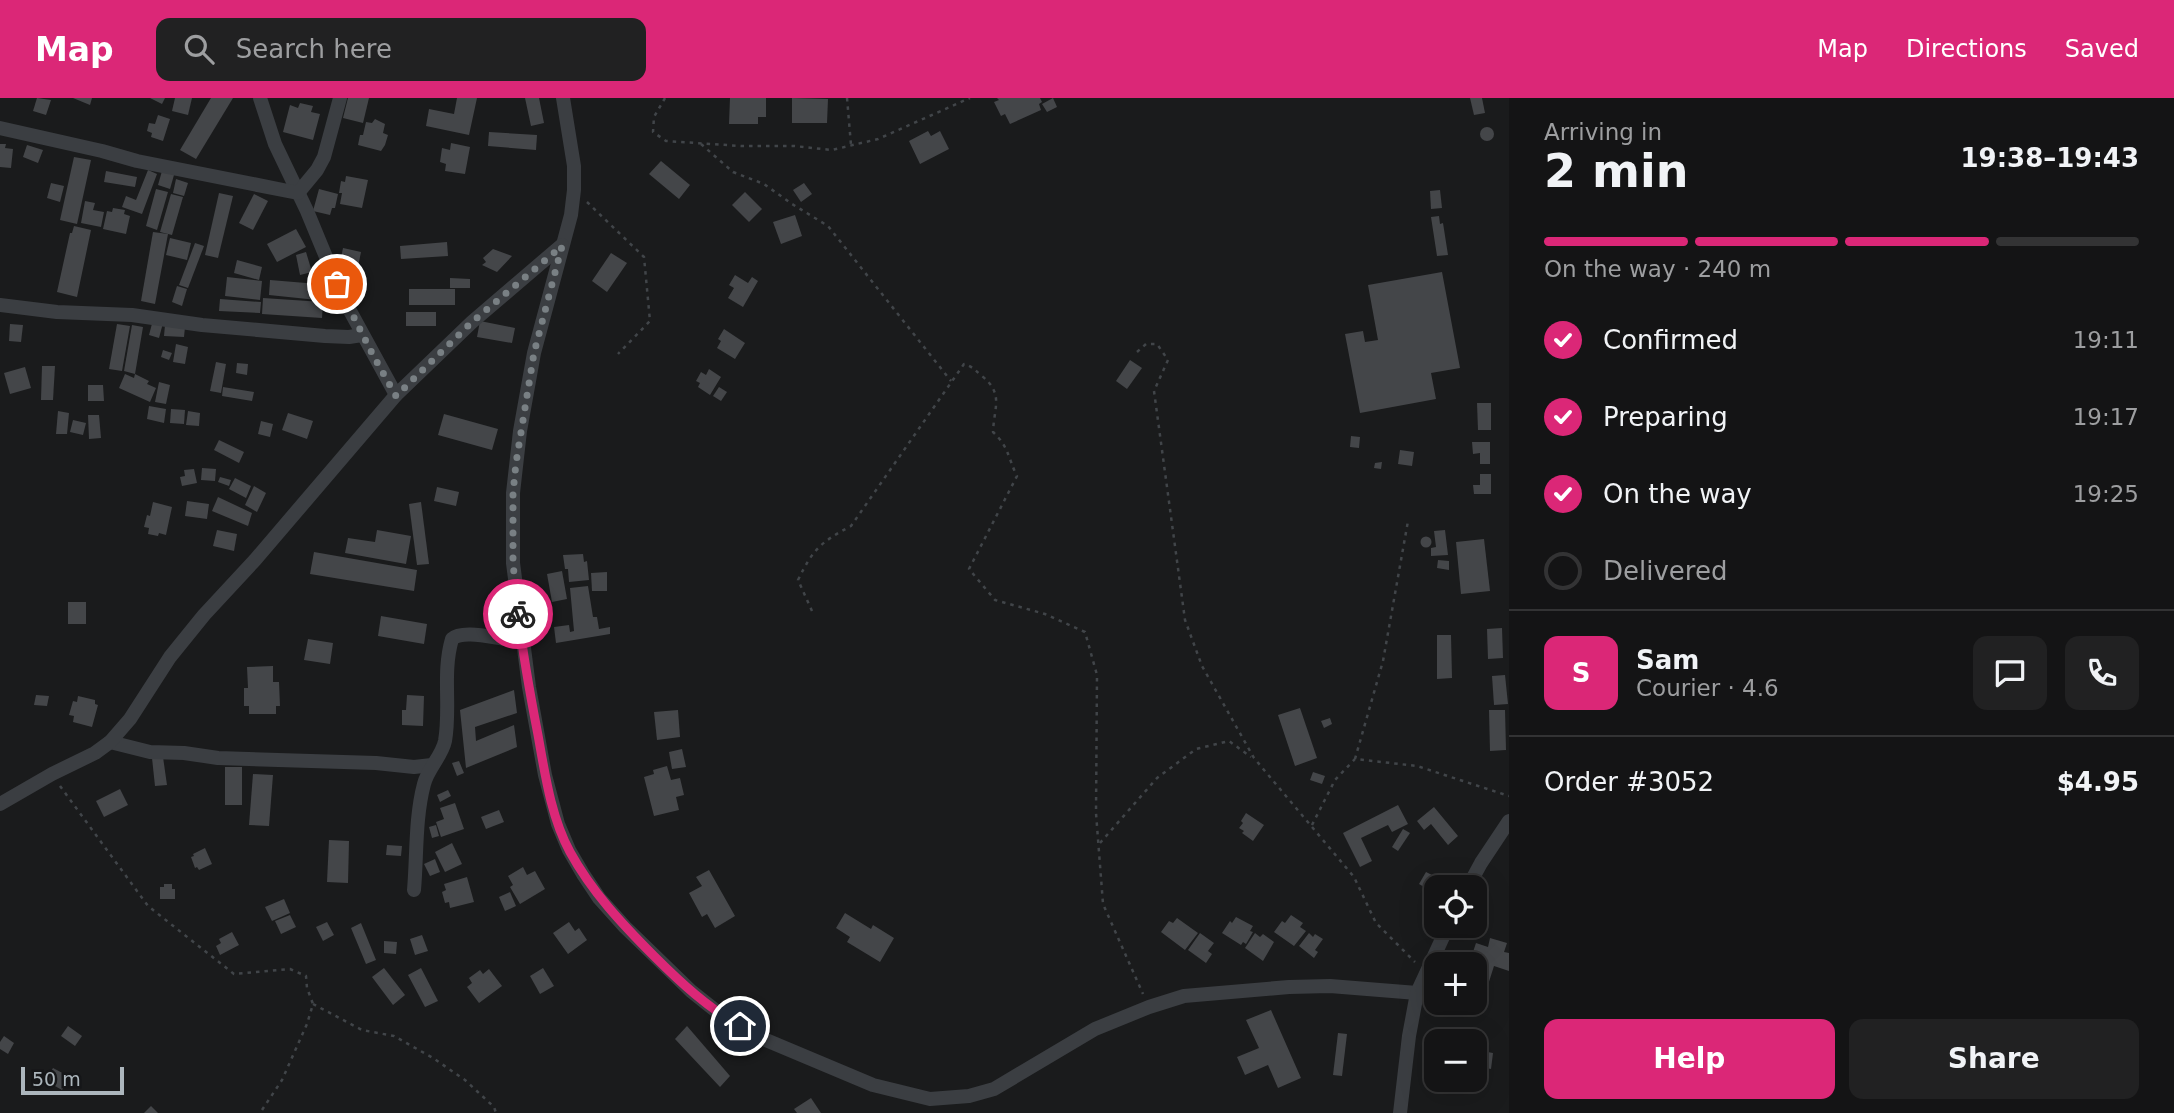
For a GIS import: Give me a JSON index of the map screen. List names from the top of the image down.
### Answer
{
  "scale_bar": "50 m",
  "page": {
    "header": "Map",
    "search": "Search here",
    "nav": ["Map", "Directions", "Saved"],
    "heading": ["2 min", "Arriving in", "19:38–19:43"],
    "panel": [
      "Sam",
      "Courier · 4.6",
      "Order #3052",
      "$4.95"
    ],
    "bar": "On the way · 240 m",
    "list": [
      ["Confirmed", "19:11"],
      ["Preparing", "19:17"],
      ["On the way", "19:25"],
      "Delivered"
    ],
    "round": "S",
    "map_buttons": ["+", "−"],
    "buttons": ["Help", "Share"],
    "scale": "50 m"
  }
}
